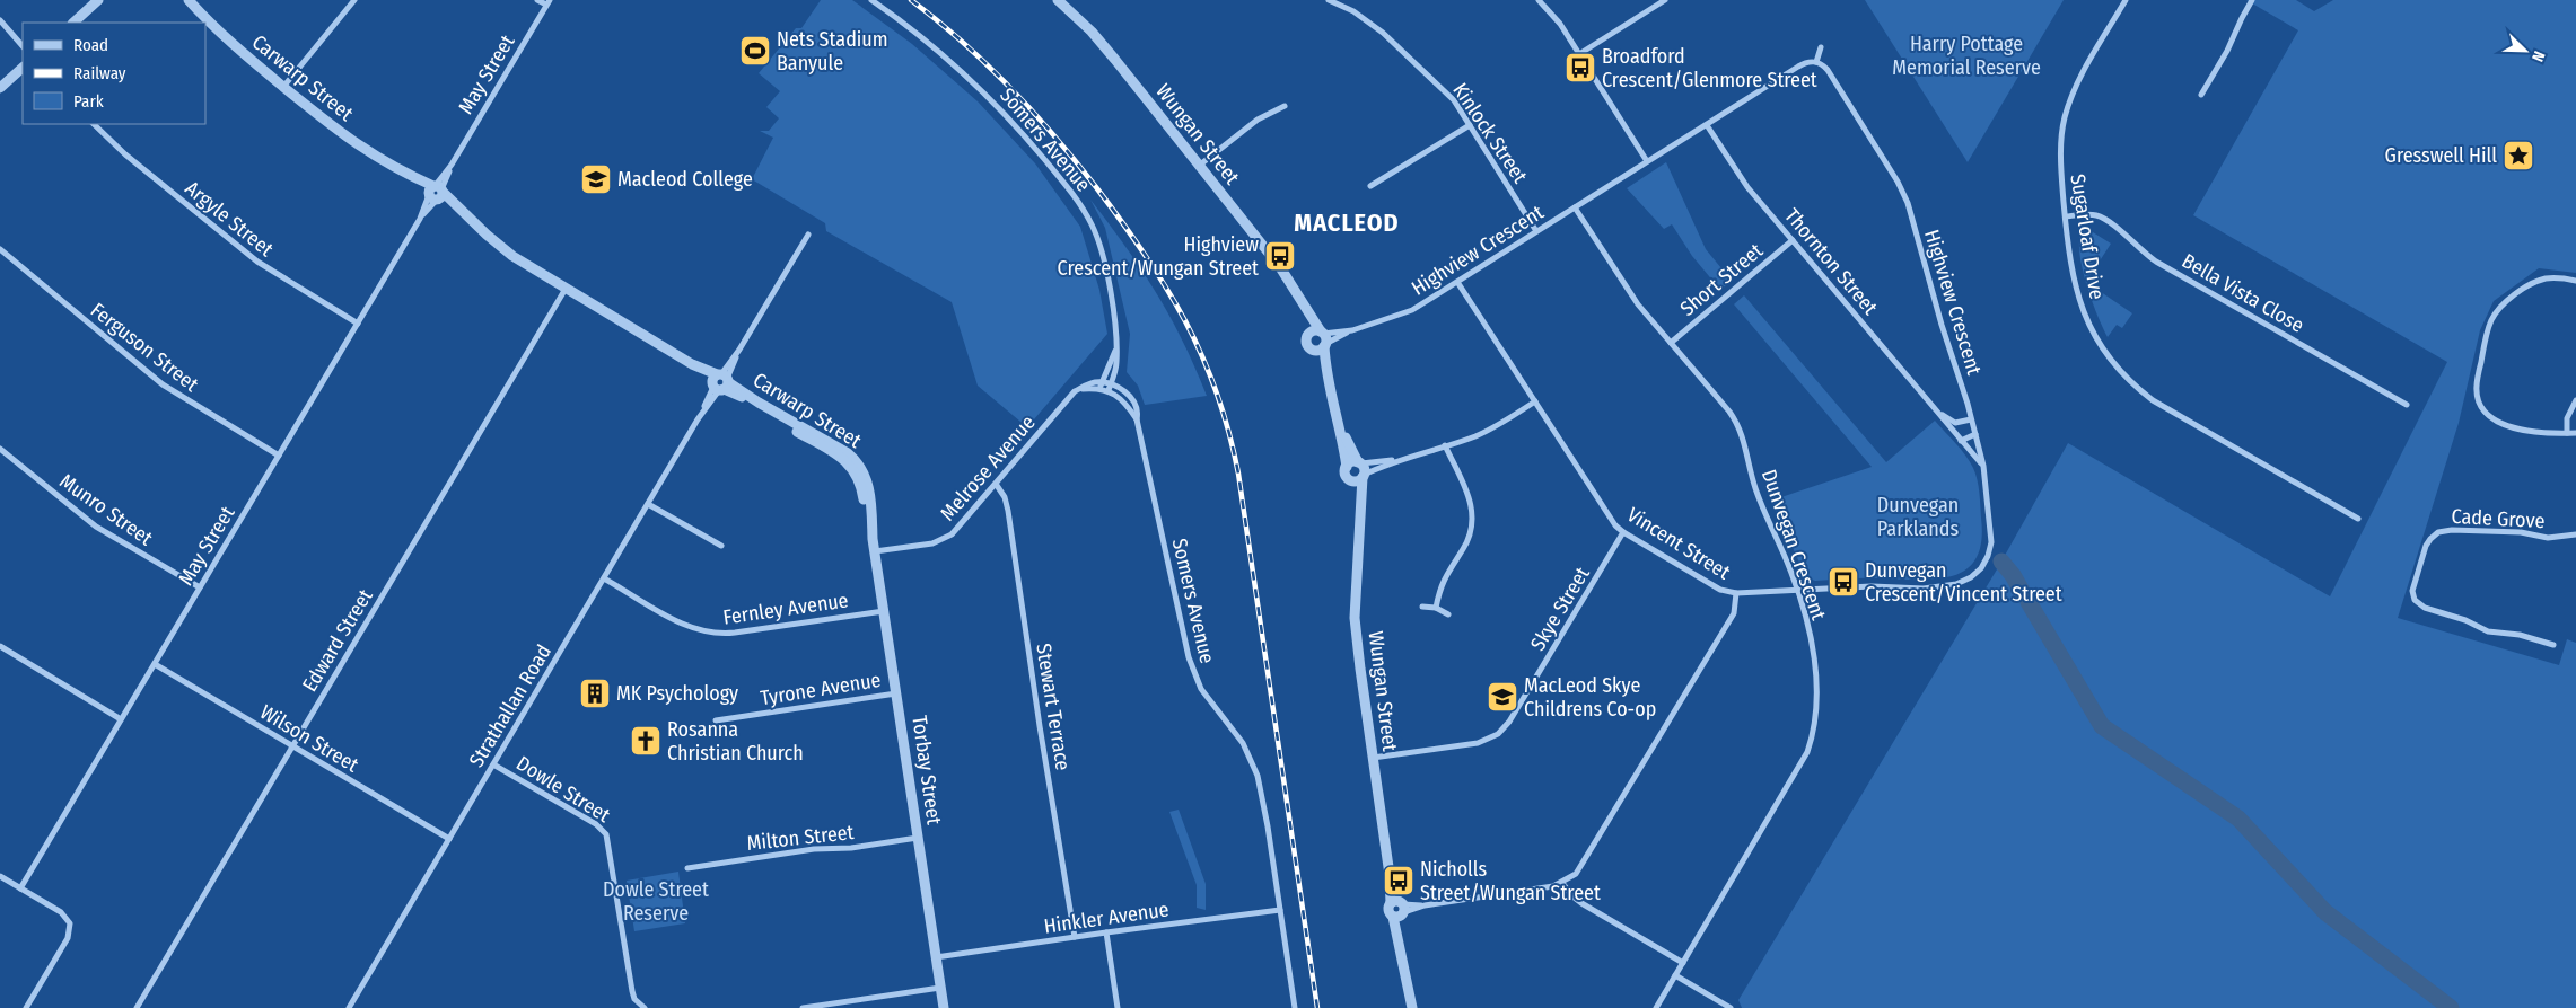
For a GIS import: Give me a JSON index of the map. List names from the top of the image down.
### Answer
{
  "streets": {
    "street": [
      "May Street",
      "Carwarp Street",
      "Kinlock Street",
      "Wungan Street",
      "Somers Avenue",
      "Argyle Street",
      "Sugarloaf Drive",
      "Highview Crescent",
      "Thornton Street",
      "Short Street",
      "Bella Vista Close",
      "Ferguson Street",
      "Melrose Avenue",
      "Munro Street",
      "Cade Grove",
      "Vincent Street",
      "Dunvegan Crescent",
      "Fernley Avenue",
      "Skye Street",
      "Edward Street",
      "Tyrone Avenue",
      "Strathallan Road",
      "Stewart Terrace",
      "Wilson Street",
      "Torbay Street",
      "Dowle Street",
      "Milton Street",
      "Hinkler Avenue"
    ]
  },
  "crossings": [
    ["May Street", "Carwarp Street"],
    ["May Street", "Argyle Street"],
    ["May Street", "Ferguson Street"],
    ["May Street", "Munro Street"],
    ["May Street", "Wilson Street"],
    ["Carwarp Street", "Edward Street"],
    ["Carwarp Street", "Strathallan Road"],
    ["Carwarp Street", "Torbay Street"],
    ["Kinlock Street", "Highview Crescent"],
    ["Wungan Street", "Highview Crescent"],
    ["Wungan Street", "Skye Street"],
    ["Somers Avenue", "Melrose Avenue"],
    ["Somers Avenue", "Hinkler Avenue"],
    ["Sugarloaf Drive", "Bella Vista Close"],
    ["Highview Crescent", "Thornton Street"],
    ["Highview Crescent", "Vincent Street"],
    ["Highview Crescent", "Dunvegan Crescent"],
    ["Thornton Street", "Short Street"],
    ["Short Street", "Dunvegan Crescent"],
    ["Melrose Avenue", "Stewart Terrace"],
    ["Melrose Avenue", "Torbay Street"],
    ["Vincent Street", "Dunvegan Crescent"],
    ["Vincent Street", "Skye Street"],
    ["Fernley Avenue", "Strathallan Road"],
    ["Fernley Avenue", "Torbay Street"],
    ["Edward Street", "Wilson Street"],
    ["Tyrone Avenue", "Torbay Street"],
    ["Strathallan Road", "Wilson Street"],
    ["Strathallan Road", "Dowle Street"],
    ["Stewart Terrace", "Hinkler Avenue"],
    ["Torbay Street", "Milton Street"],
    ["Torbay Street", "Hinkler Avenue"]
  ],
  "districts": ["MACLEOD"],
  "parks": ["Harry Pottage Memorial Reserve", "Dunvegan Parklands", "Dowle Street Reserve"],
  "places": {
    "sports": ["Nets Stadium Banyule"],
    "bus stop": [
      "Broadford Crescent/Glenmore Street",
      "Highview Crescent/Wungan Street",
      "Dunvegan Crescent/Vincent Street",
      "Nicholls Street/Wungan Street"
    ],
    "place": ["Gresswell Hill"],
    "school or university": ["Macleod College", "MacLeod Skye Childrens Co-op"],
    "building": ["MK Psychology"],
    "church": ["Rosanna Christian Church"]
  },
  "legend": ["Road", "Railway", "Park"],
  "north": "bottom right"
}
